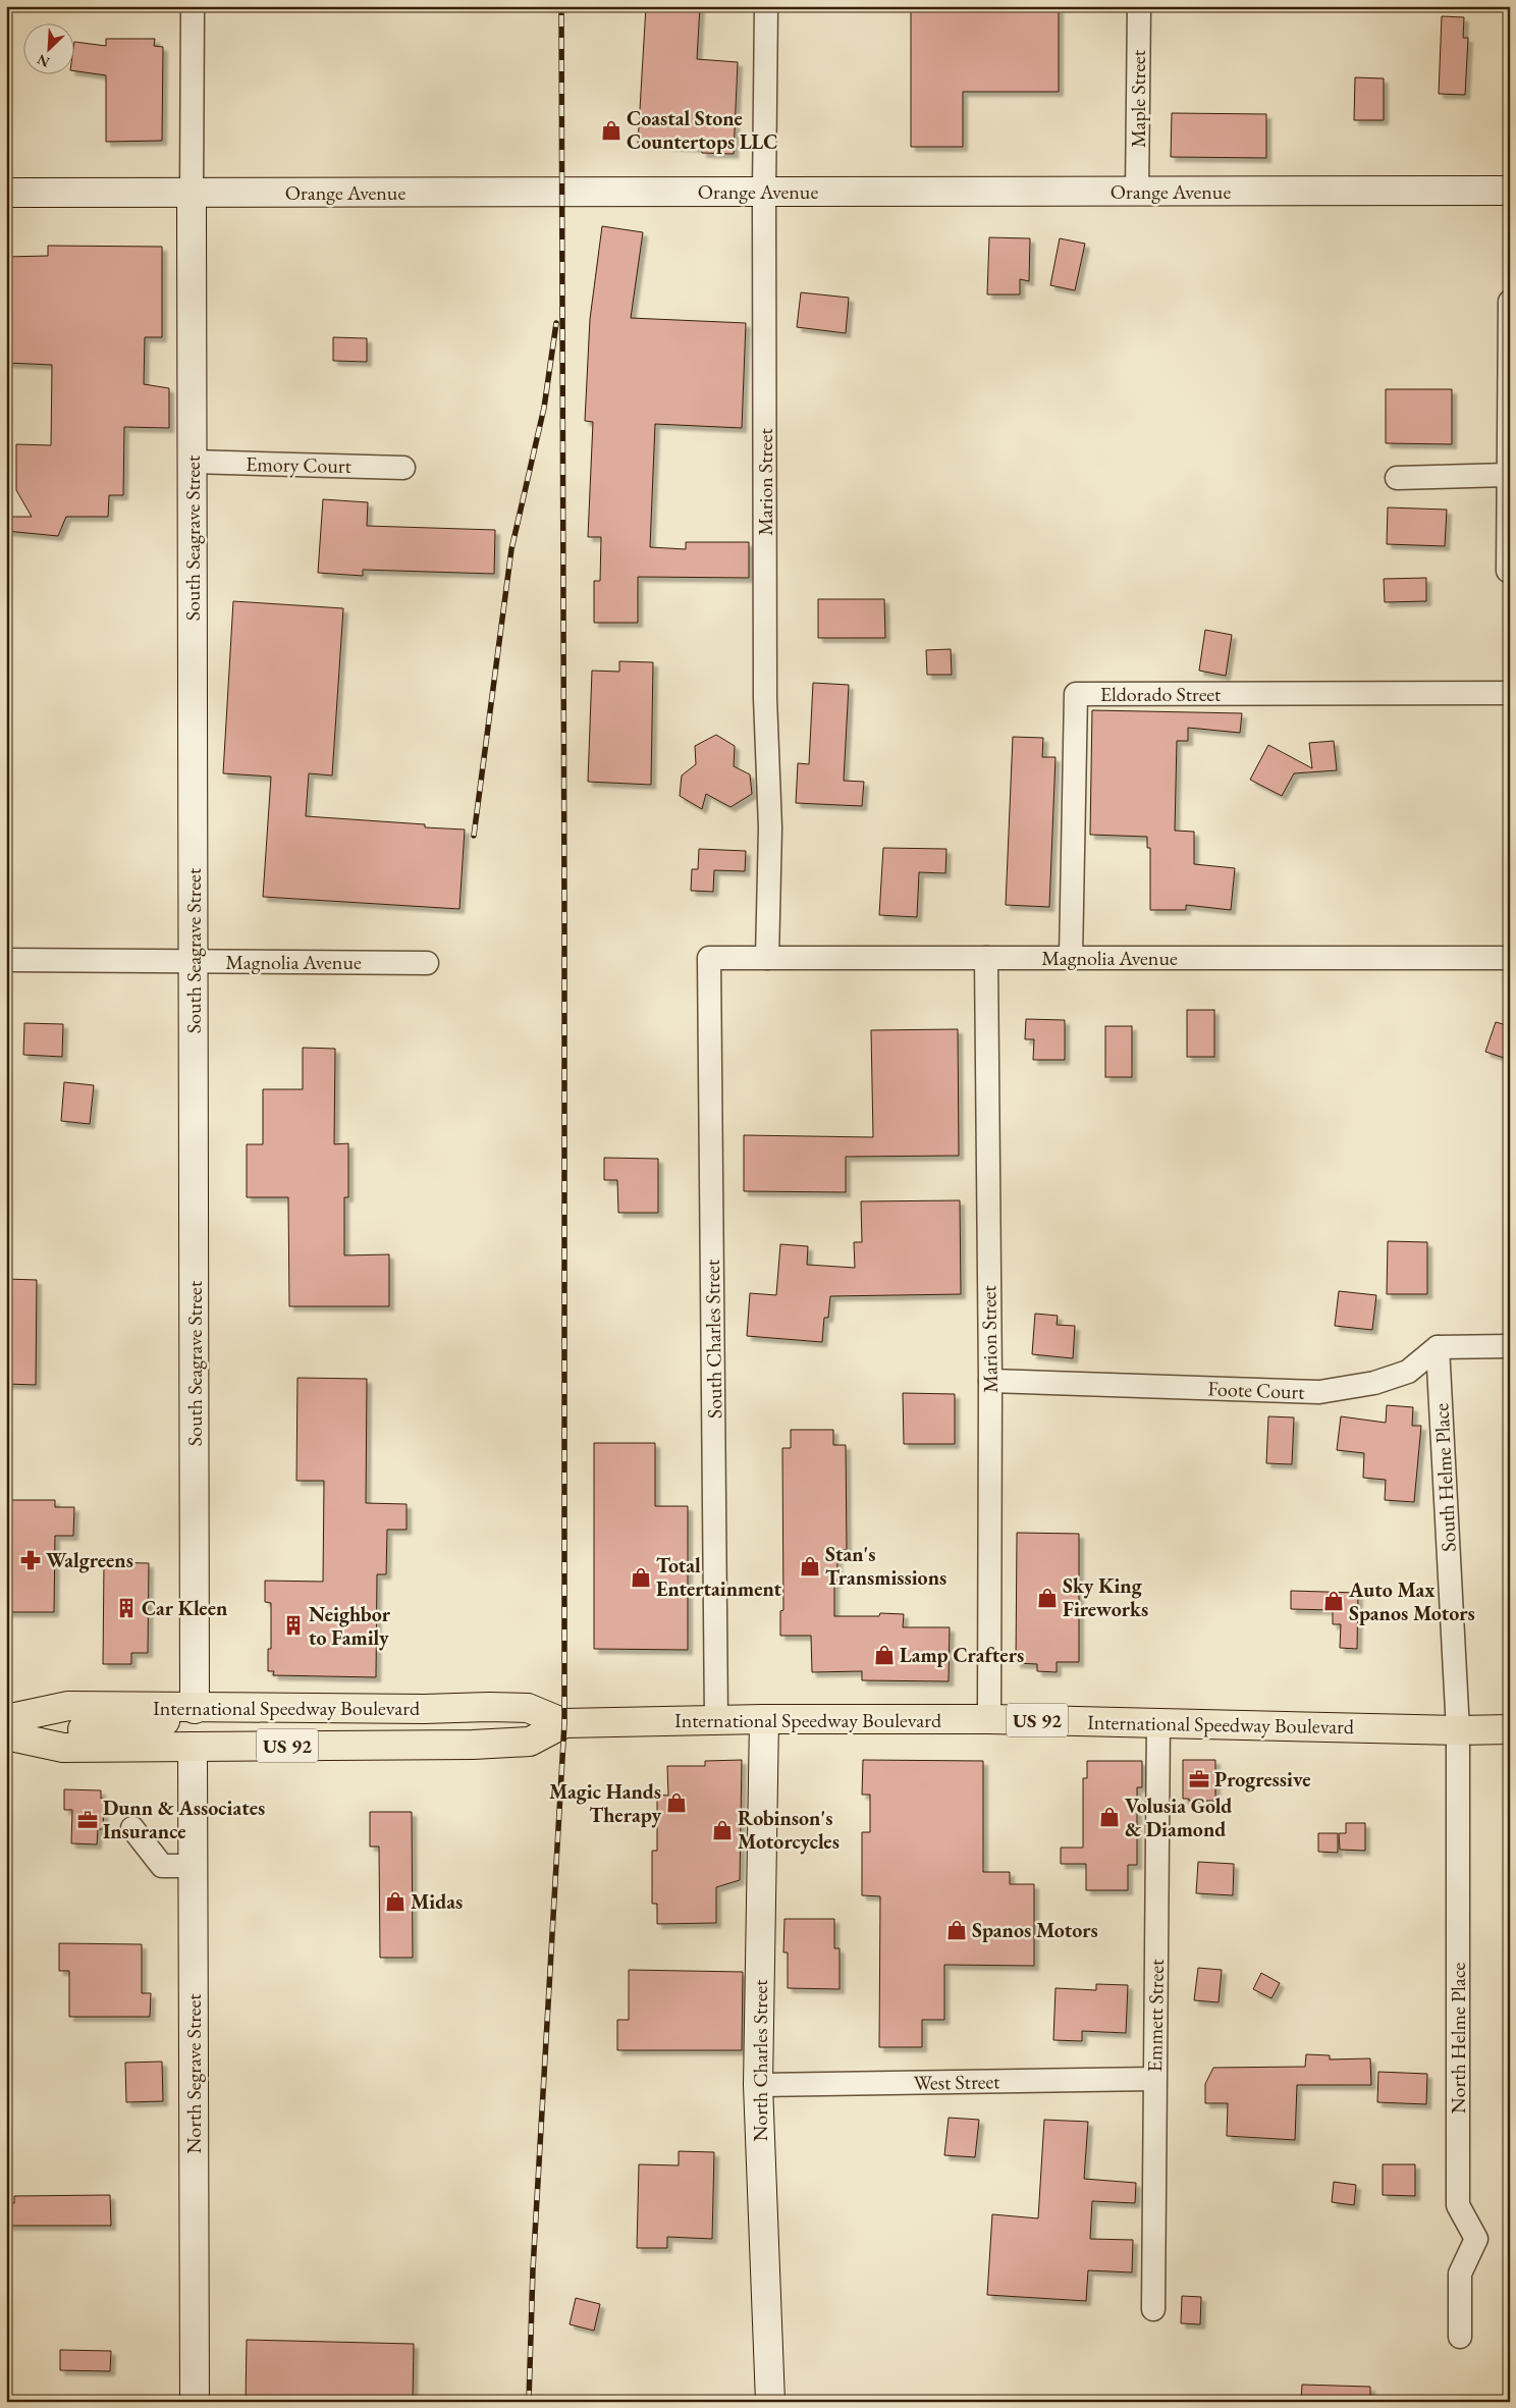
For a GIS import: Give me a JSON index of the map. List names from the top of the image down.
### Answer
{
  "streets": {
    "main road": ["International Speedway Boulevard", "US 92"],
    "street": [
      "Maple Street",
      "Orange Avenue",
      "Emory Court",
      "Marion Street",
      "South Seagrave Street",
      "Eldorado Street",
      "Magnolia Avenue",
      "South Charles Street",
      "Foote Court",
      "South Helme Place",
      "Emmett Street",
      "North Helme Place",
      "North Charles Street",
      "North Segrave Street",
      "West Street"
    ]
  },
  "crossings": [
    ["Maple Street", "Orange Avenue"],
    ["Orange Avenue", "Marion Street"],
    ["Orange Avenue", "South Seagrave Street"],
    ["Emory Court", "South Seagrave Street"],
    ["Marion Street", "Magnolia Avenue"],
    ["Marion Street", "Foote Court"],
    ["Marion Street", "International Speedway Boulevard"],
    ["South Seagrave Street", "Magnolia Avenue"],
    ["South Seagrave Street", "International Speedway Boulevard"],
    ["Eldorado Street", "Magnolia Avenue"],
    ["Magnolia Avenue", "South Charles Street"],
    ["South Charles Street", "International Speedway Boulevard"],
    ["Foote Court", "South Helme Place"],
    ["South Helme Place", "International Speedway Boulevard"],
    ["South Helme Place", "North Helme Place"],
    ["International Speedway Boulevard", "Emmett Street"],
    ["International Speedway Boulevard", "North Helme Place"],
    ["International Speedway Boulevard", "North Charles Street"],
    ["International Speedway Boulevard", "North Segrave Street"],
    ["Emmett Street", "West Street"],
    ["North Charles Street", "West Street"]
  ],
  "places": {
    "shop": [
      "Coastal Stone Countertops LLC",
      "Stan's Transmissions",
      "Total Entertainment",
      "Sky King Fireworks",
      "Auto Max Spanos Motors",
      "Lamp Crafters",
      "Magic Hands Therapy",
      "Volusia Gold & Diamond",
      "Robinson's Motorcycles",
      "Midas",
      "Spanos Motors"
    ],
    "pharmacy": ["Walgreens"],
    "building": ["Car Kleen", "Neighbor to Family"],
    "office": ["Progressive", "Dunn & Associates Insurance"]
  },
  "north": "bottom left"
}
